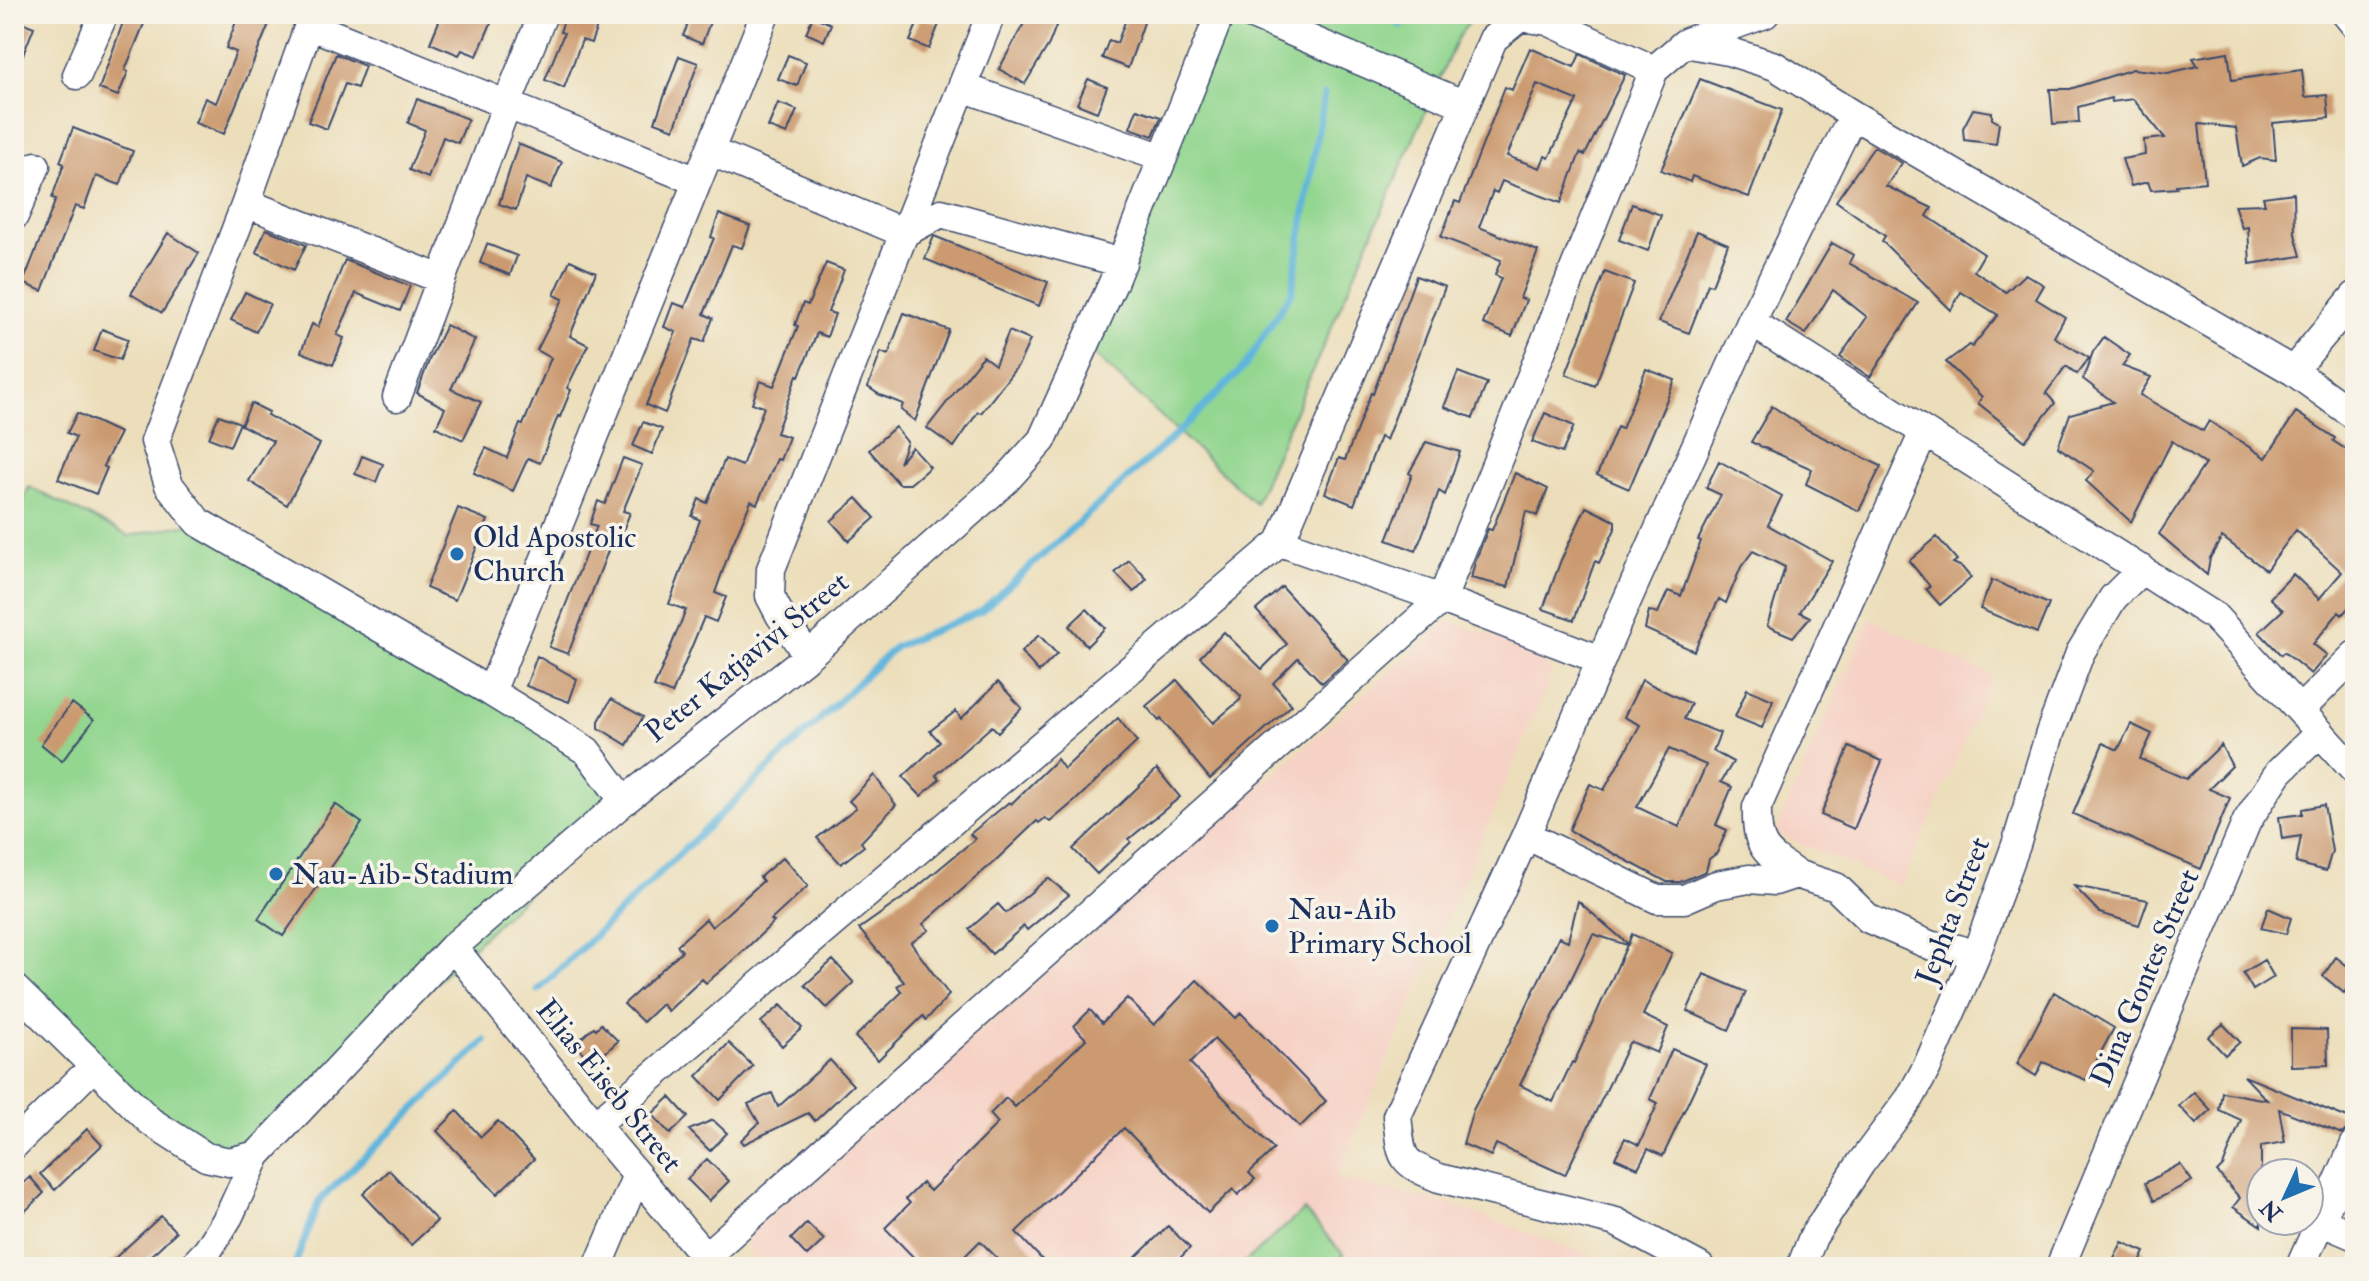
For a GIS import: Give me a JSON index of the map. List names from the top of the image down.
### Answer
{
  "streets": {
    "street": [
      "Peter Katjavivi Street",
      "Jephta Street",
      "Dina Gontes Street",
      "Elias Eiseb Street"
    ]
  },
  "crossings": [
    ["Peter Katjavivi Street", "Elias Eiseb Street"]
  ],
  "places": ["Old Apostolic Church", "Nau-Aib-Stadium", "Nau-Aib Primary School"],
  "north": "bottom left"
}
